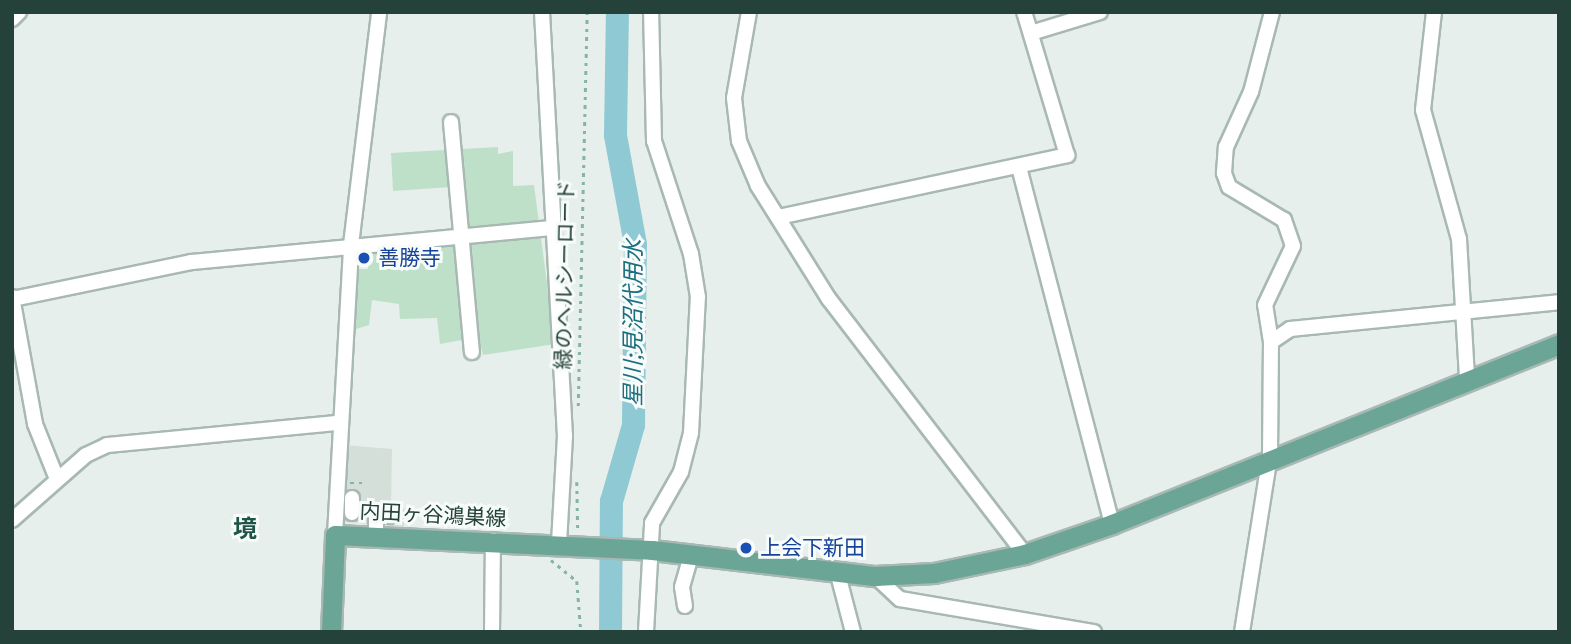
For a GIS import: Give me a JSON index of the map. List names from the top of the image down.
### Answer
{
  "streets": {
    "main road": ["内田ヶ谷鴻巣線"],
    "path": ["緑のヘルシーロード"]
  },
  "districts": ["境"],
  "water": ["星川;見沼代用水"],
  "places": ["善勝寺", "上会下新田"]
}
